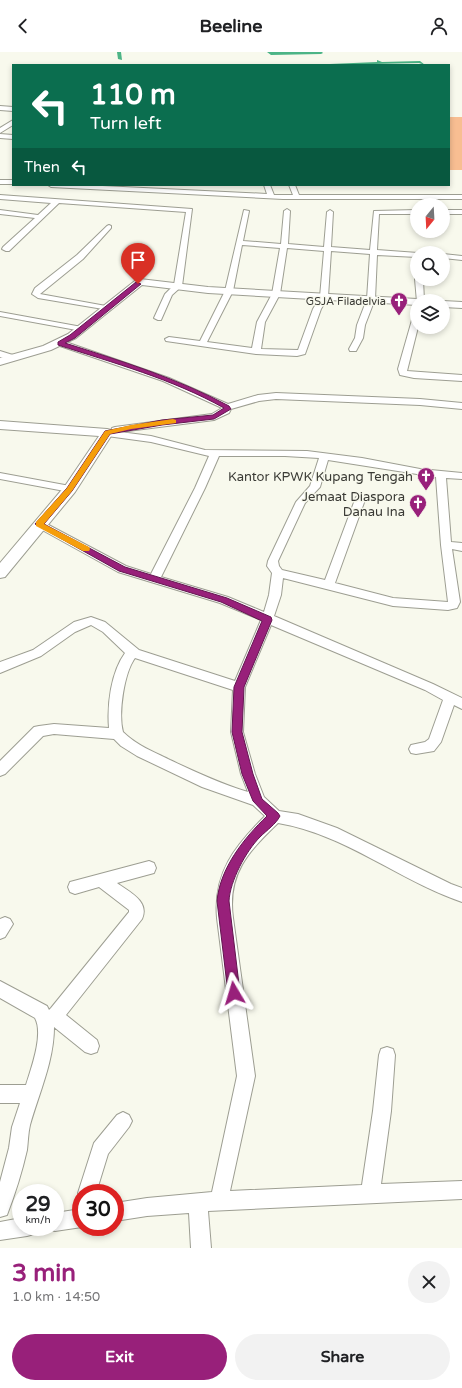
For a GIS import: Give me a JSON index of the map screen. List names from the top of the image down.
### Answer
{
  "places": {
    "church": ["GSJA Filadelvia", "Kantor KPWK Kupang Tengah", "Jemaat Diaspora Danau Ina"]
  },
  "north": "bottom",
  "page": {
    "header": "Beeline",
    "turn": ["110 m", "Turn left"],
    "then": "Then",
    "speed": "29 km/h",
    "limit": "30",
    "heading": ["3 min", "1.0 km · 14:50"],
    "buttons": ["Exit", "Share"]
  }
}
